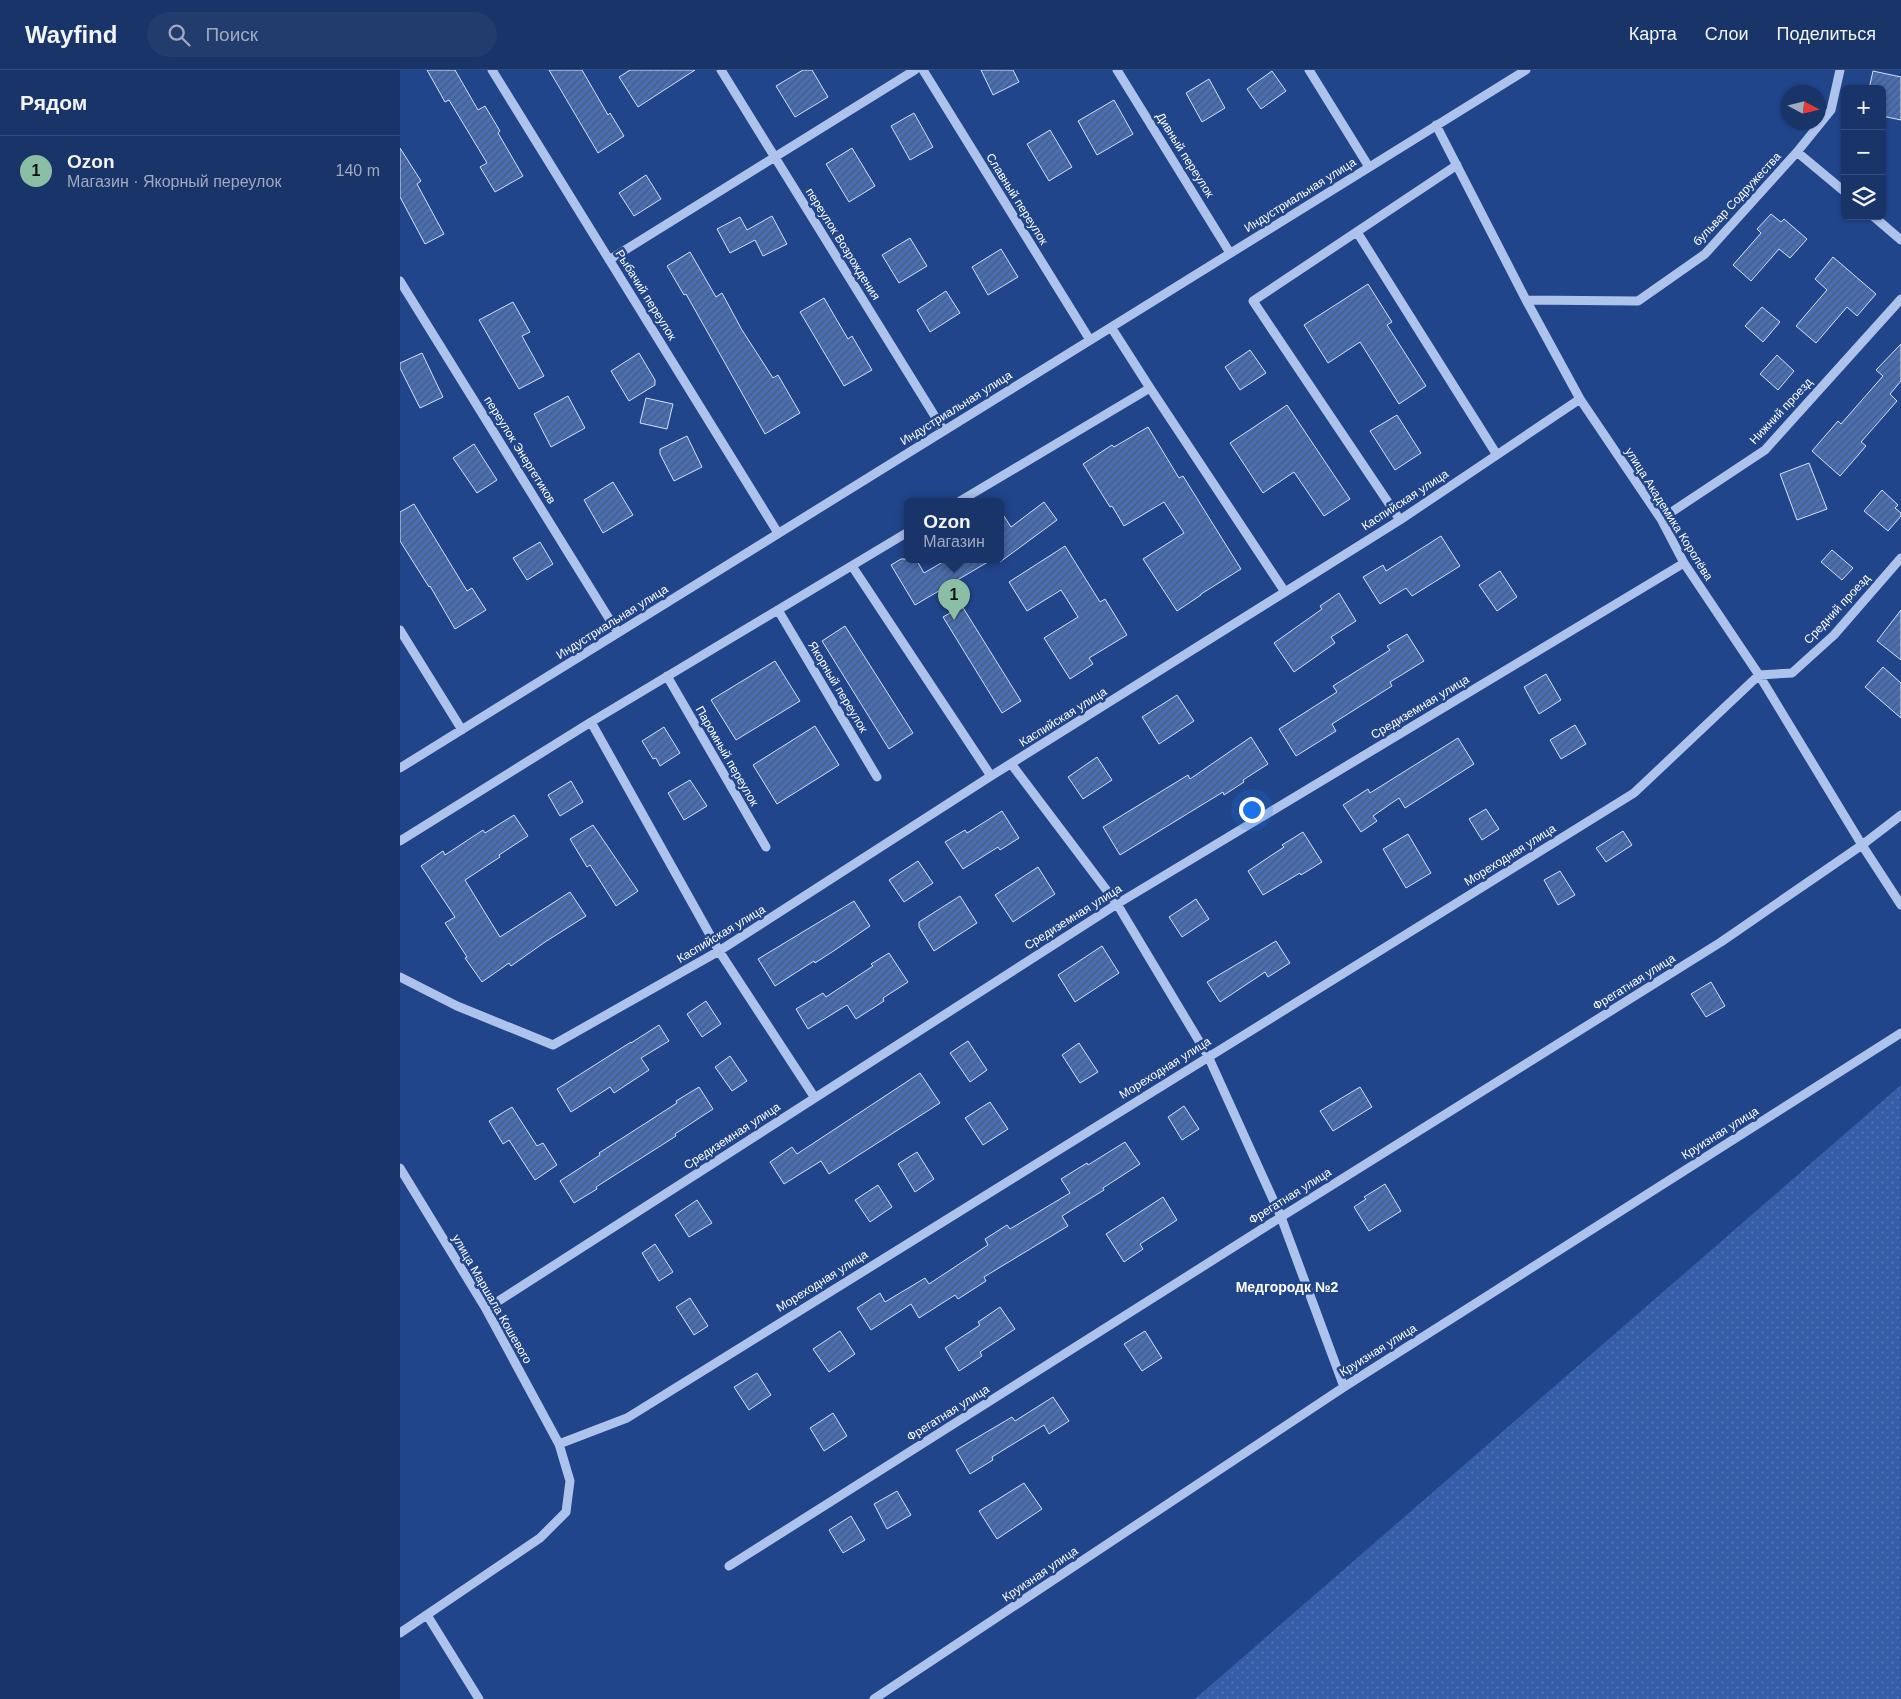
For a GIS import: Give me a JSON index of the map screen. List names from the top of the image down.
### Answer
{
  "streets": {
    "street": [
      "Дивный переулок",
      "Индустриальная улица",
      "Славный переулок",
      "бульвар Содружества",
      "переулок Возрождения",
      "Рыбачий переулок",
      "Нижний проезд",
      "переулок Энергетиков",
      "Каспийская улица",
      "улица Академика Королёва",
      "Средний проезд",
      "Якорный переулок",
      "Средиземная улица",
      "Паромный переулок",
      "Мореходная улица",
      "Фрегатная улица",
      "Круизная улица",
      "улица Маршала Кошевого"
    ]
  },
  "crossings": [
    ["Дивный переулок", "Индустриальная улица"],
    ["Индустриальная улица", "Славный переулок"],
    ["Индустриальная улица", "переулок Возрождения"],
    ["Индустриальная улица", "Рыбачий переулок"],
    ["Индустриальная улица", "переулок Энергетиков"],
    ["Индустриальная улица", "улица Академика Королёва"],
    ["бульвар Содружества", "улица Академика Королёва"],
    ["Нижний проезд", "улица Академика Королёва"],
    ["Каспийская улица", "улица Академика Королёва"],
    ["улица Академика Королёва", "Средний проезд"],
    ["улица Академика Королёва", "Средиземная улица"],
    ["улица Академика Королёва", "Мореходная улица"],
    ["улица Академика Королёва", "Фрегатная улица"],
    ["Средний проезд", "Мореходная улица"],
    ["Средиземная улица", "улица Маршала Кошевого"],
    ["Мореходная улица", "улица Маршала Кошевого"]
  ],
  "districts": ["Медгородк №2"],
  "north": "right",
  "page": {
    "header": "Wayfind",
    "search": "Поиск",
    "nav": ["Карта", "Слои", "Поделиться"],
    "heading": "Рядом",
    "map_buttons": ["+", "−"],
    "list": [
      {
        "mark": "1",
        "name": "Ozon",
        "note": "Магазин · Якорный переулок",
        "value": "140 m"
      }
    ],
    "popup": ["Ozon", "Магазин"],
    "pins": "1"
  }
}
